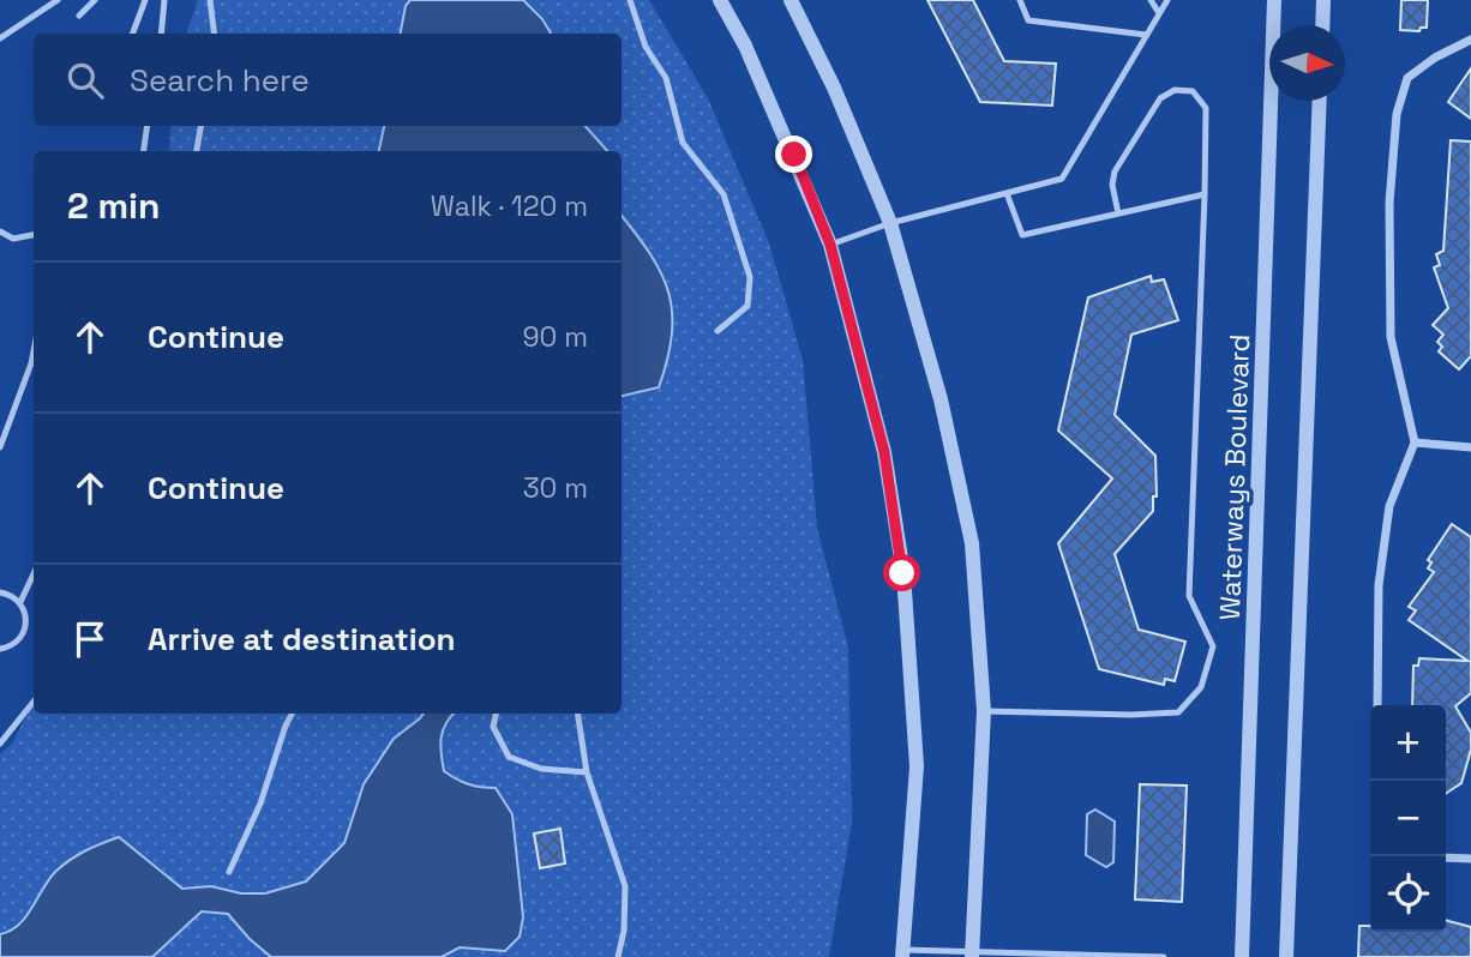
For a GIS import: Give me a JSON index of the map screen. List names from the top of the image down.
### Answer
{
  "streets": {
    "street": ["Waterways Boulevard"]
  },
  "north": "right",
  "page": {
    "search": "Search here",
    "heading": ["2 min", "Walk · 120 m"],
    "list": [
      ["Continue", "90 m"],
      ["Continue", "30 m"],
      "Arrive at destination"
    ],
    "map_buttons": ["+", "−"]
  }
}
